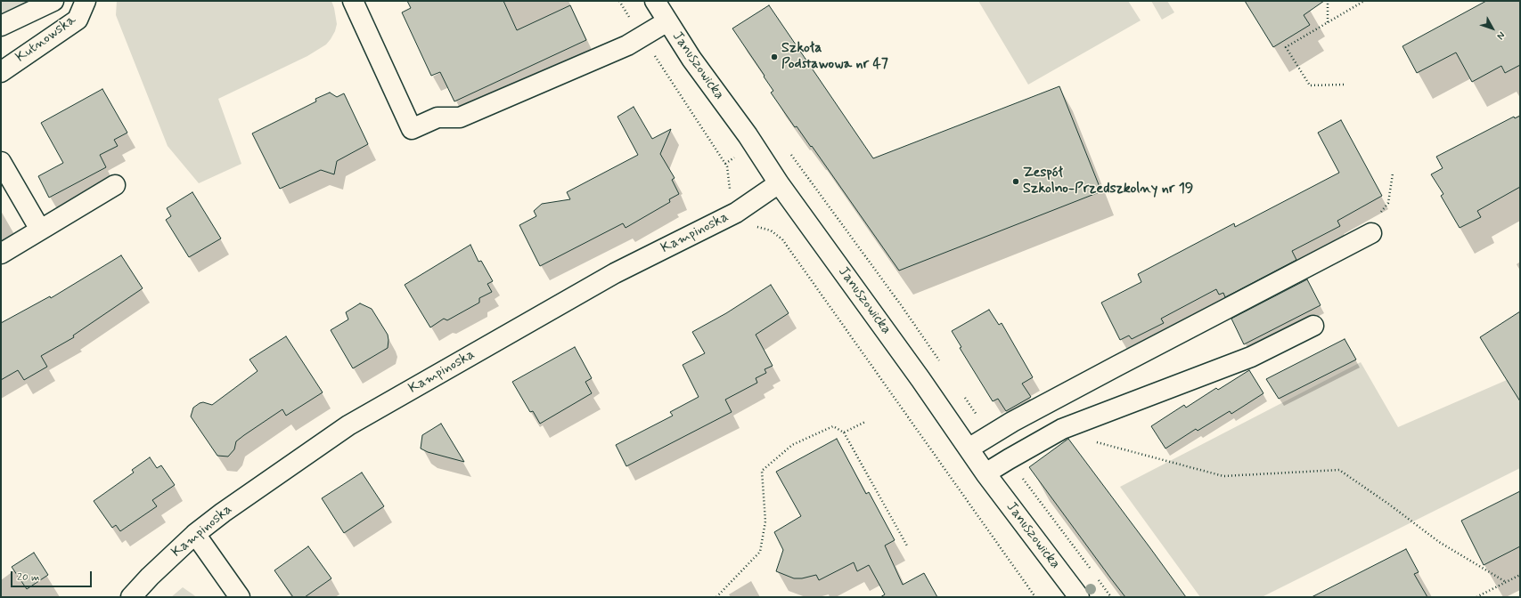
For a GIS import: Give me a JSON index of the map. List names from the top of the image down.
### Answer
{
  "streets": {
    "street": ["Kutnowska", "Januszowicka", "Kampinoska"]
  },
  "crossings": [
    ["Januszowicka", "Kampinoska"]
  ],
  "places": ["Szkoła Podstawowa nr 47", "Zespół Szkolno-Przedszkolny nr 19"],
  "scale_bar": "20 m",
  "north": "bottom right"
}
